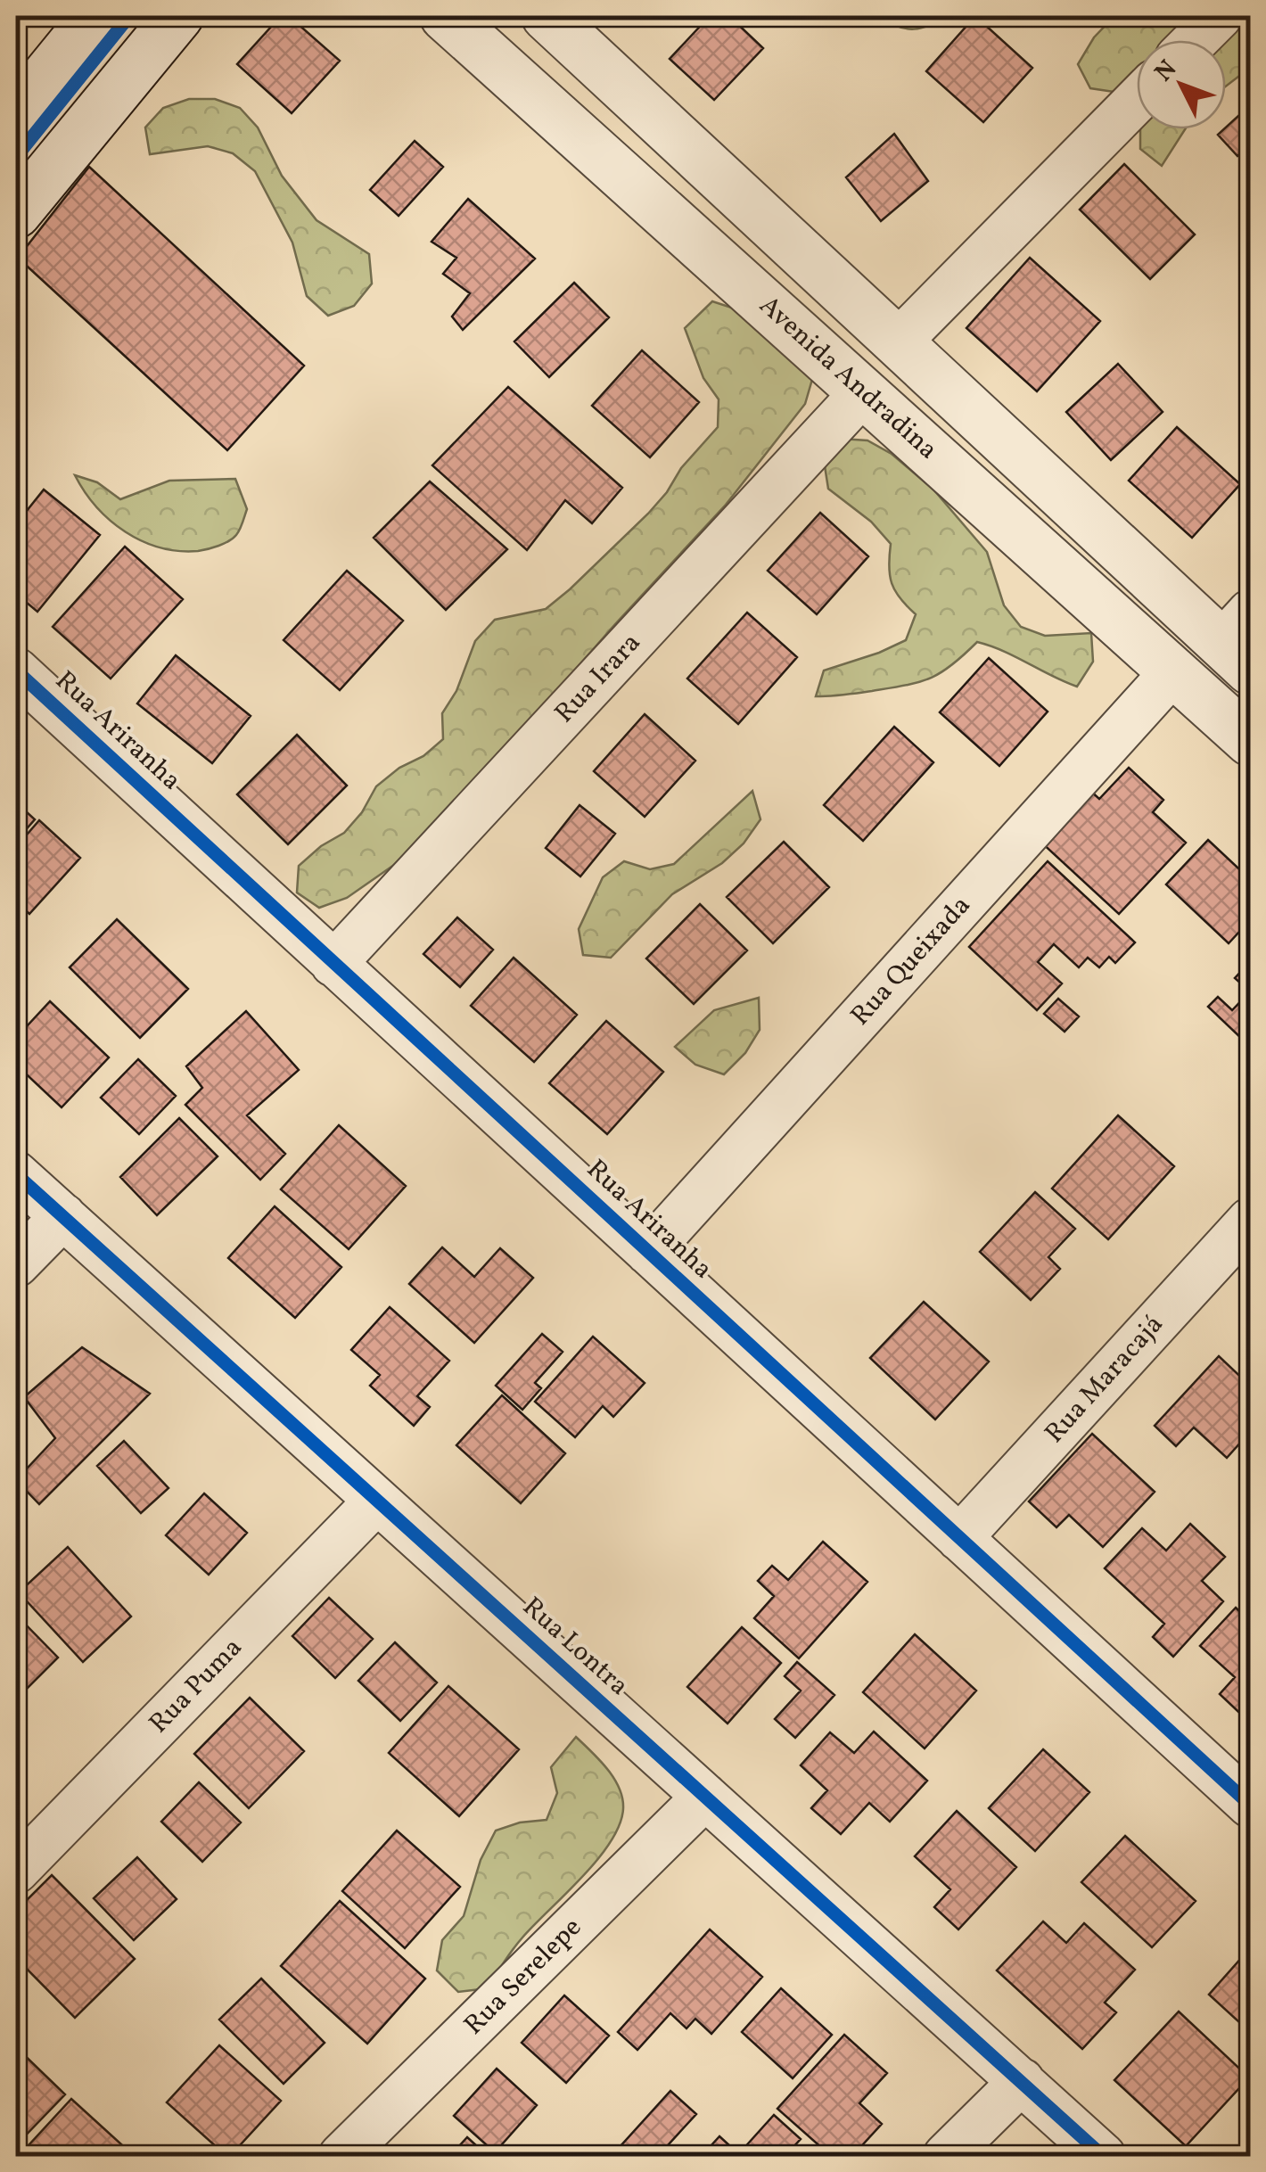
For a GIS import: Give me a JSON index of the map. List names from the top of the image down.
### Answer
{
  "streets": {
    "street": [
      "Avenida Andradina",
      "Rua Irara",
      "Rua Ariranha",
      "Rua Queixada",
      "Rua Maracajá",
      "Rua Lontra",
      "Rua Puma",
      "Rua Serelepe"
    ]
  },
  "crossings": [
    ["Avenida Andradina", "Rua Irara"],
    ["Avenida Andradina", "Rua Queixada"],
    ["Rua Irara", "Rua Ariranha"],
    ["Rua Ariranha", "Rua Queixada"],
    ["Rua Ariranha", "Rua Maracajá"],
    ["Rua Lontra", "Rua Puma"],
    ["Rua Lontra", "Rua Serelepe"]
  ],
  "north": "top left"
}
